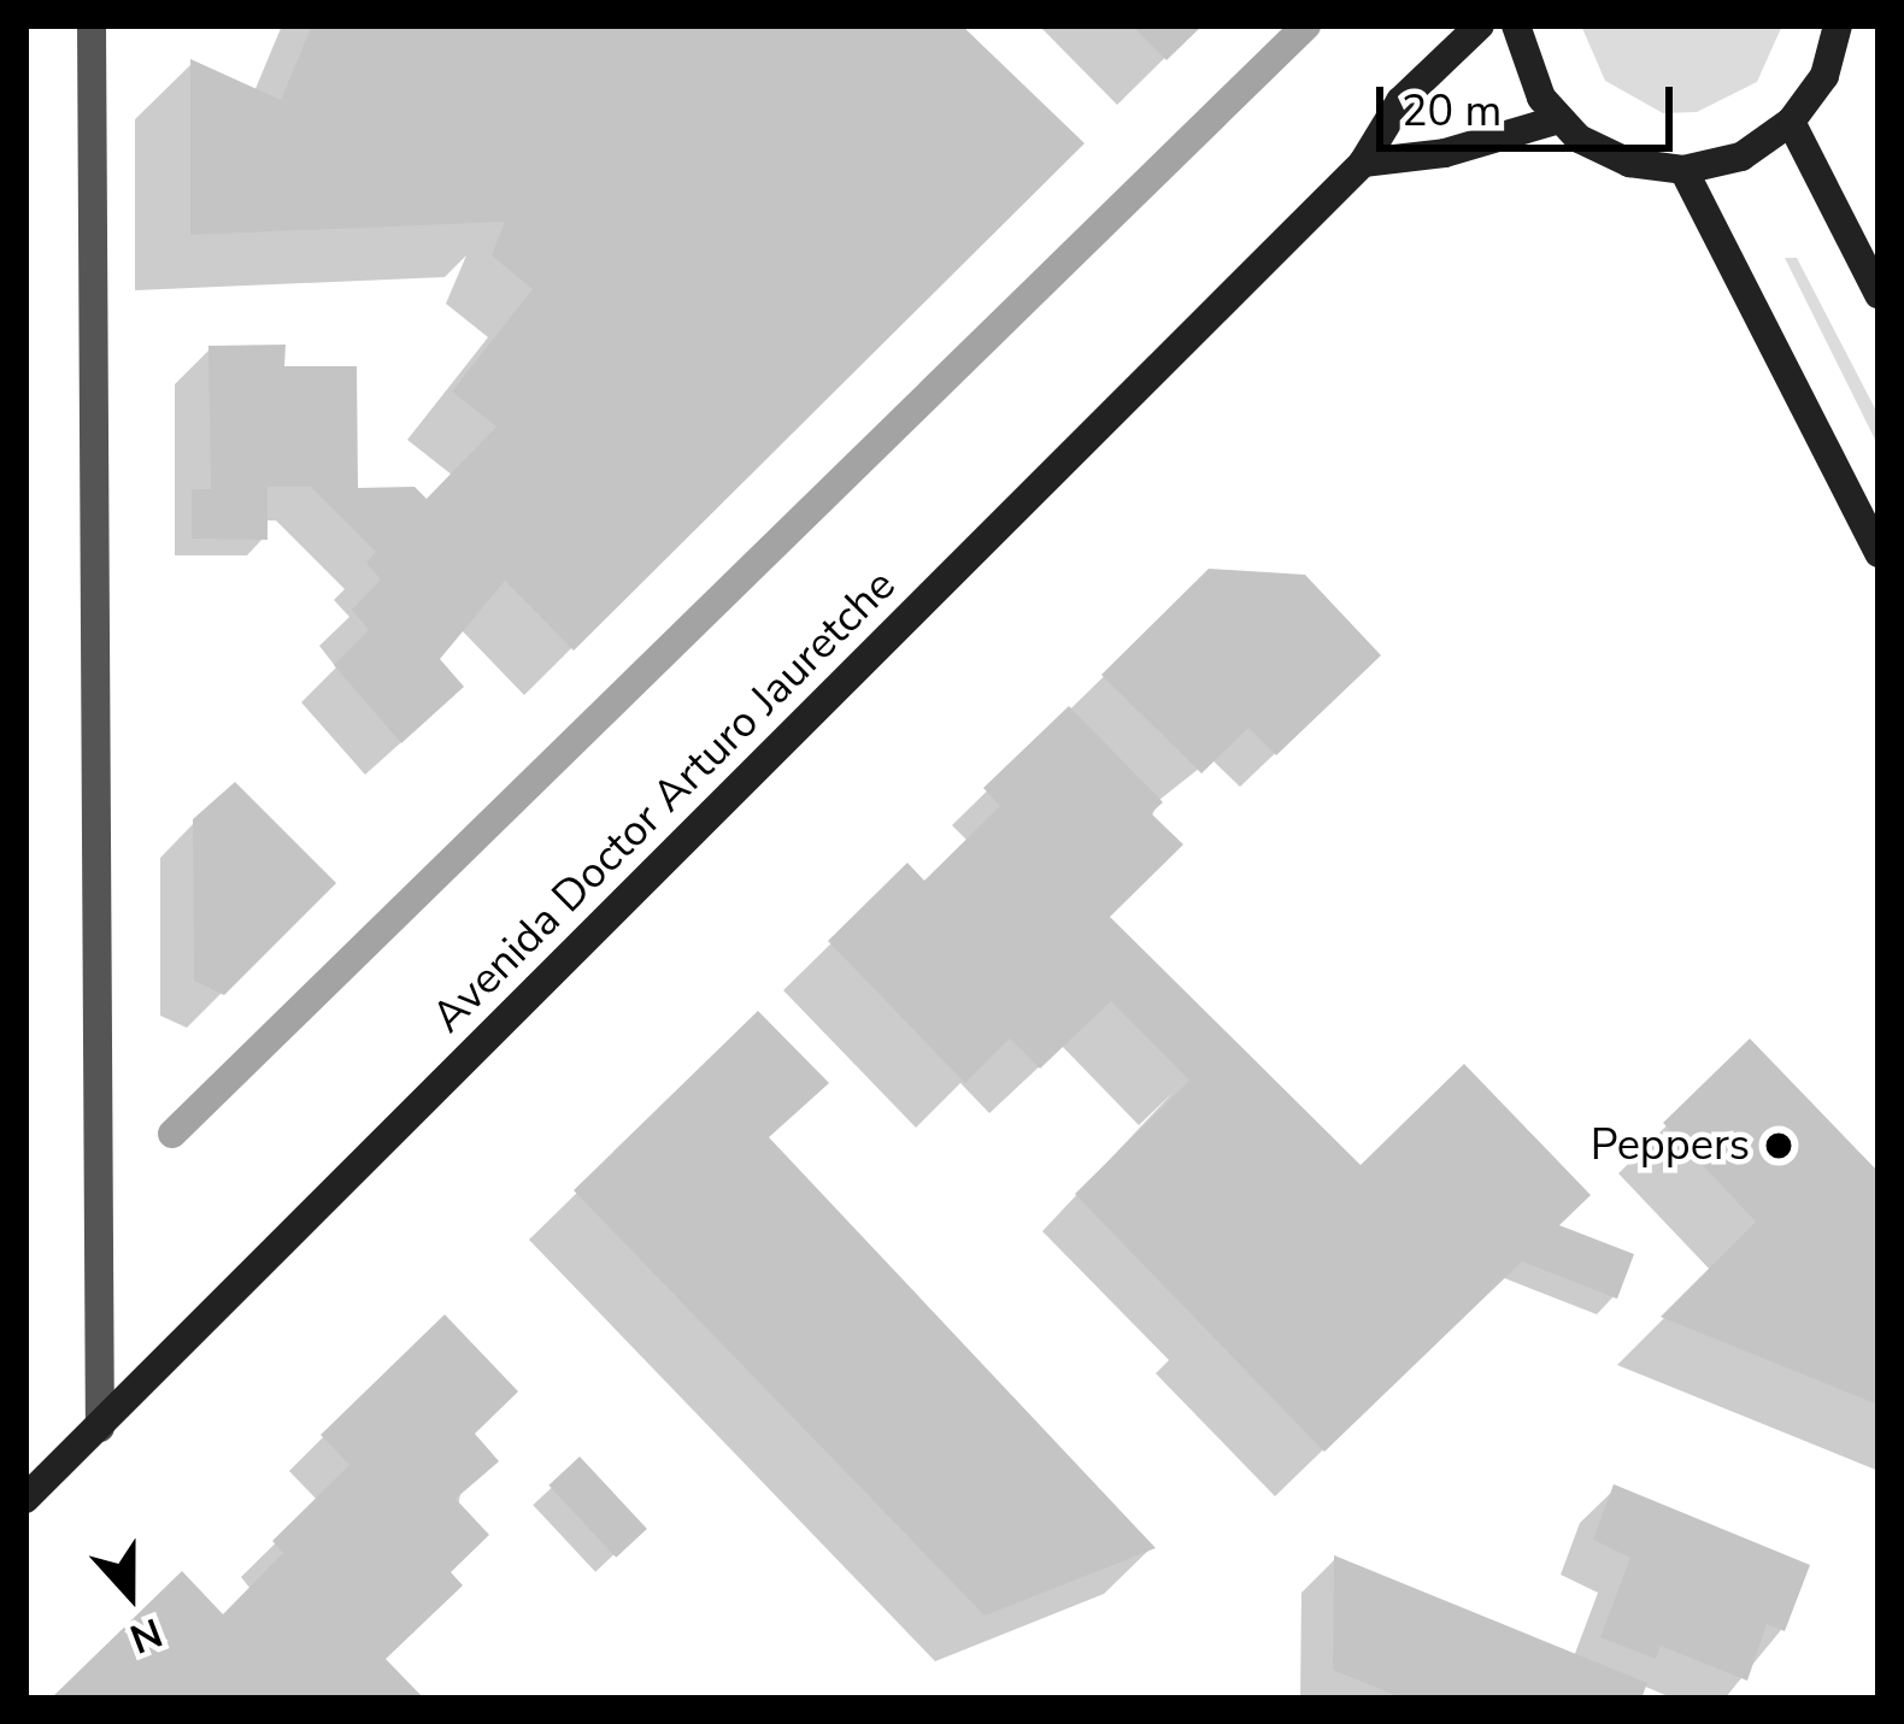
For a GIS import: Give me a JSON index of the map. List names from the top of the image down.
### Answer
{
  "streets": {
    "main road": ["Avenida Doctor Arturo Jauretche"]
  },
  "places": ["Peppers"],
  "scale_bar": "20 m",
  "north": "bottom"
}
